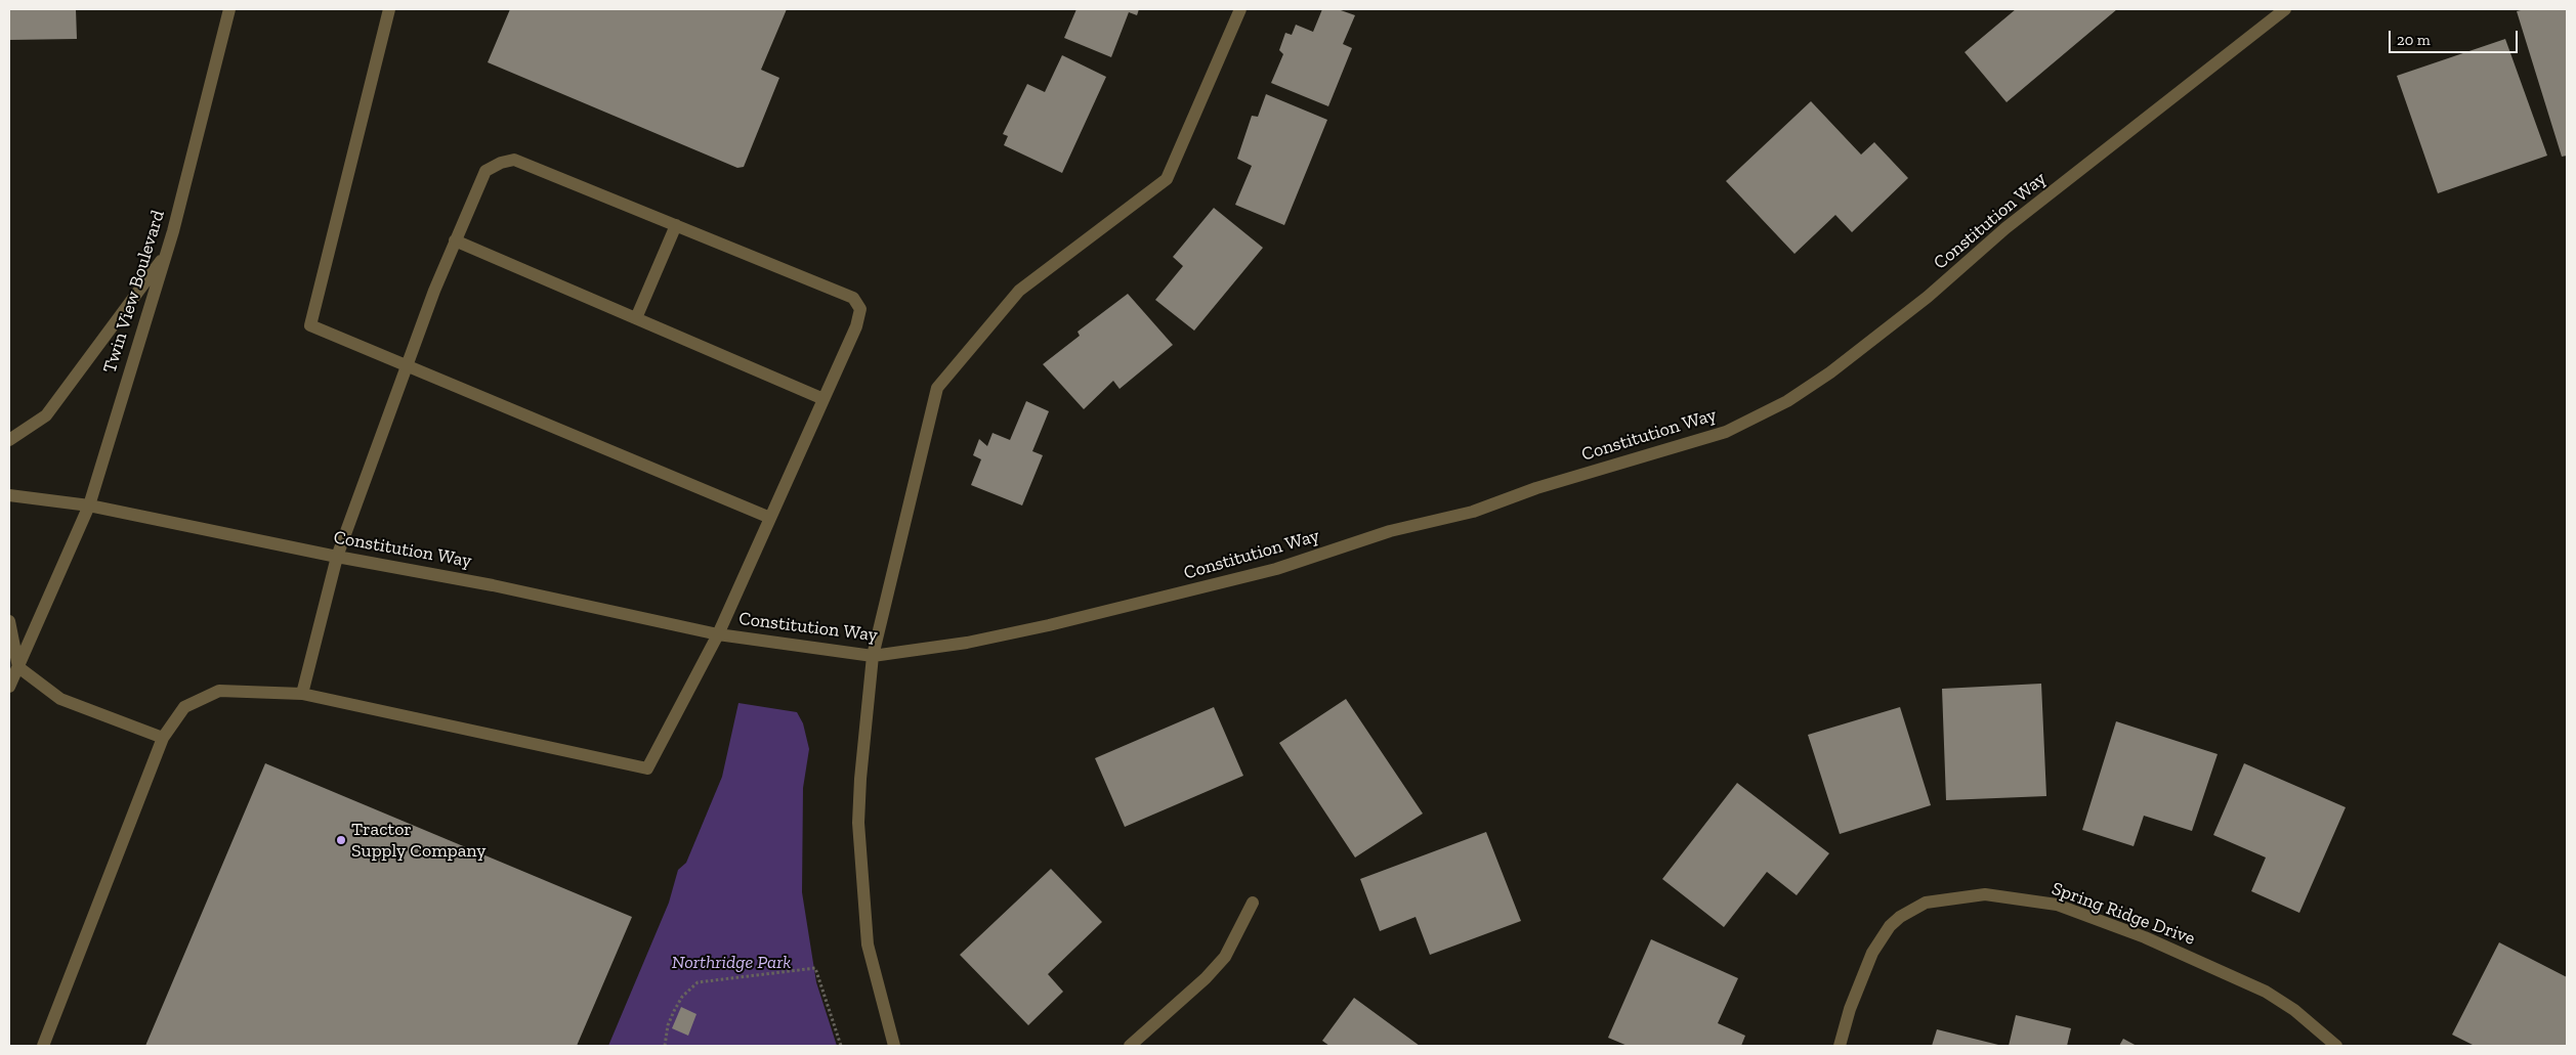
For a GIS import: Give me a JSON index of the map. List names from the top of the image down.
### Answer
{
  "streets": {
    "street": ["Constitution Way", "Twin View Boulevard", "Spring Ridge Drive"]
  },
  "crossings": [
    ["Constitution Way", "Twin View Boulevard"]
  ],
  "parks": ["Northridge Park"],
  "places": ["Tractor Supply Company"],
  "scale_bar": "20 m"
}
